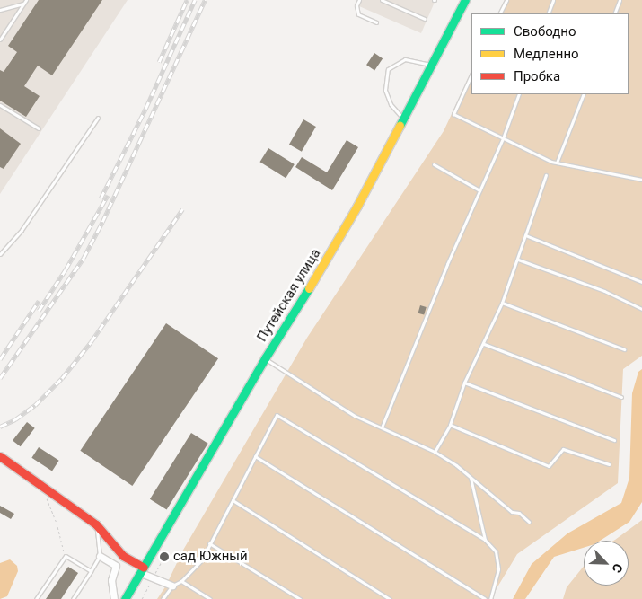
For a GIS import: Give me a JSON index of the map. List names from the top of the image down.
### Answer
{
  "streets": {
    "main road": ["Путейская улица"]
  },
  "places": ["сад Южный"],
  "legend": ["Свободно", "Медленно", "Пробка"],
  "north": "bottom right"
}
